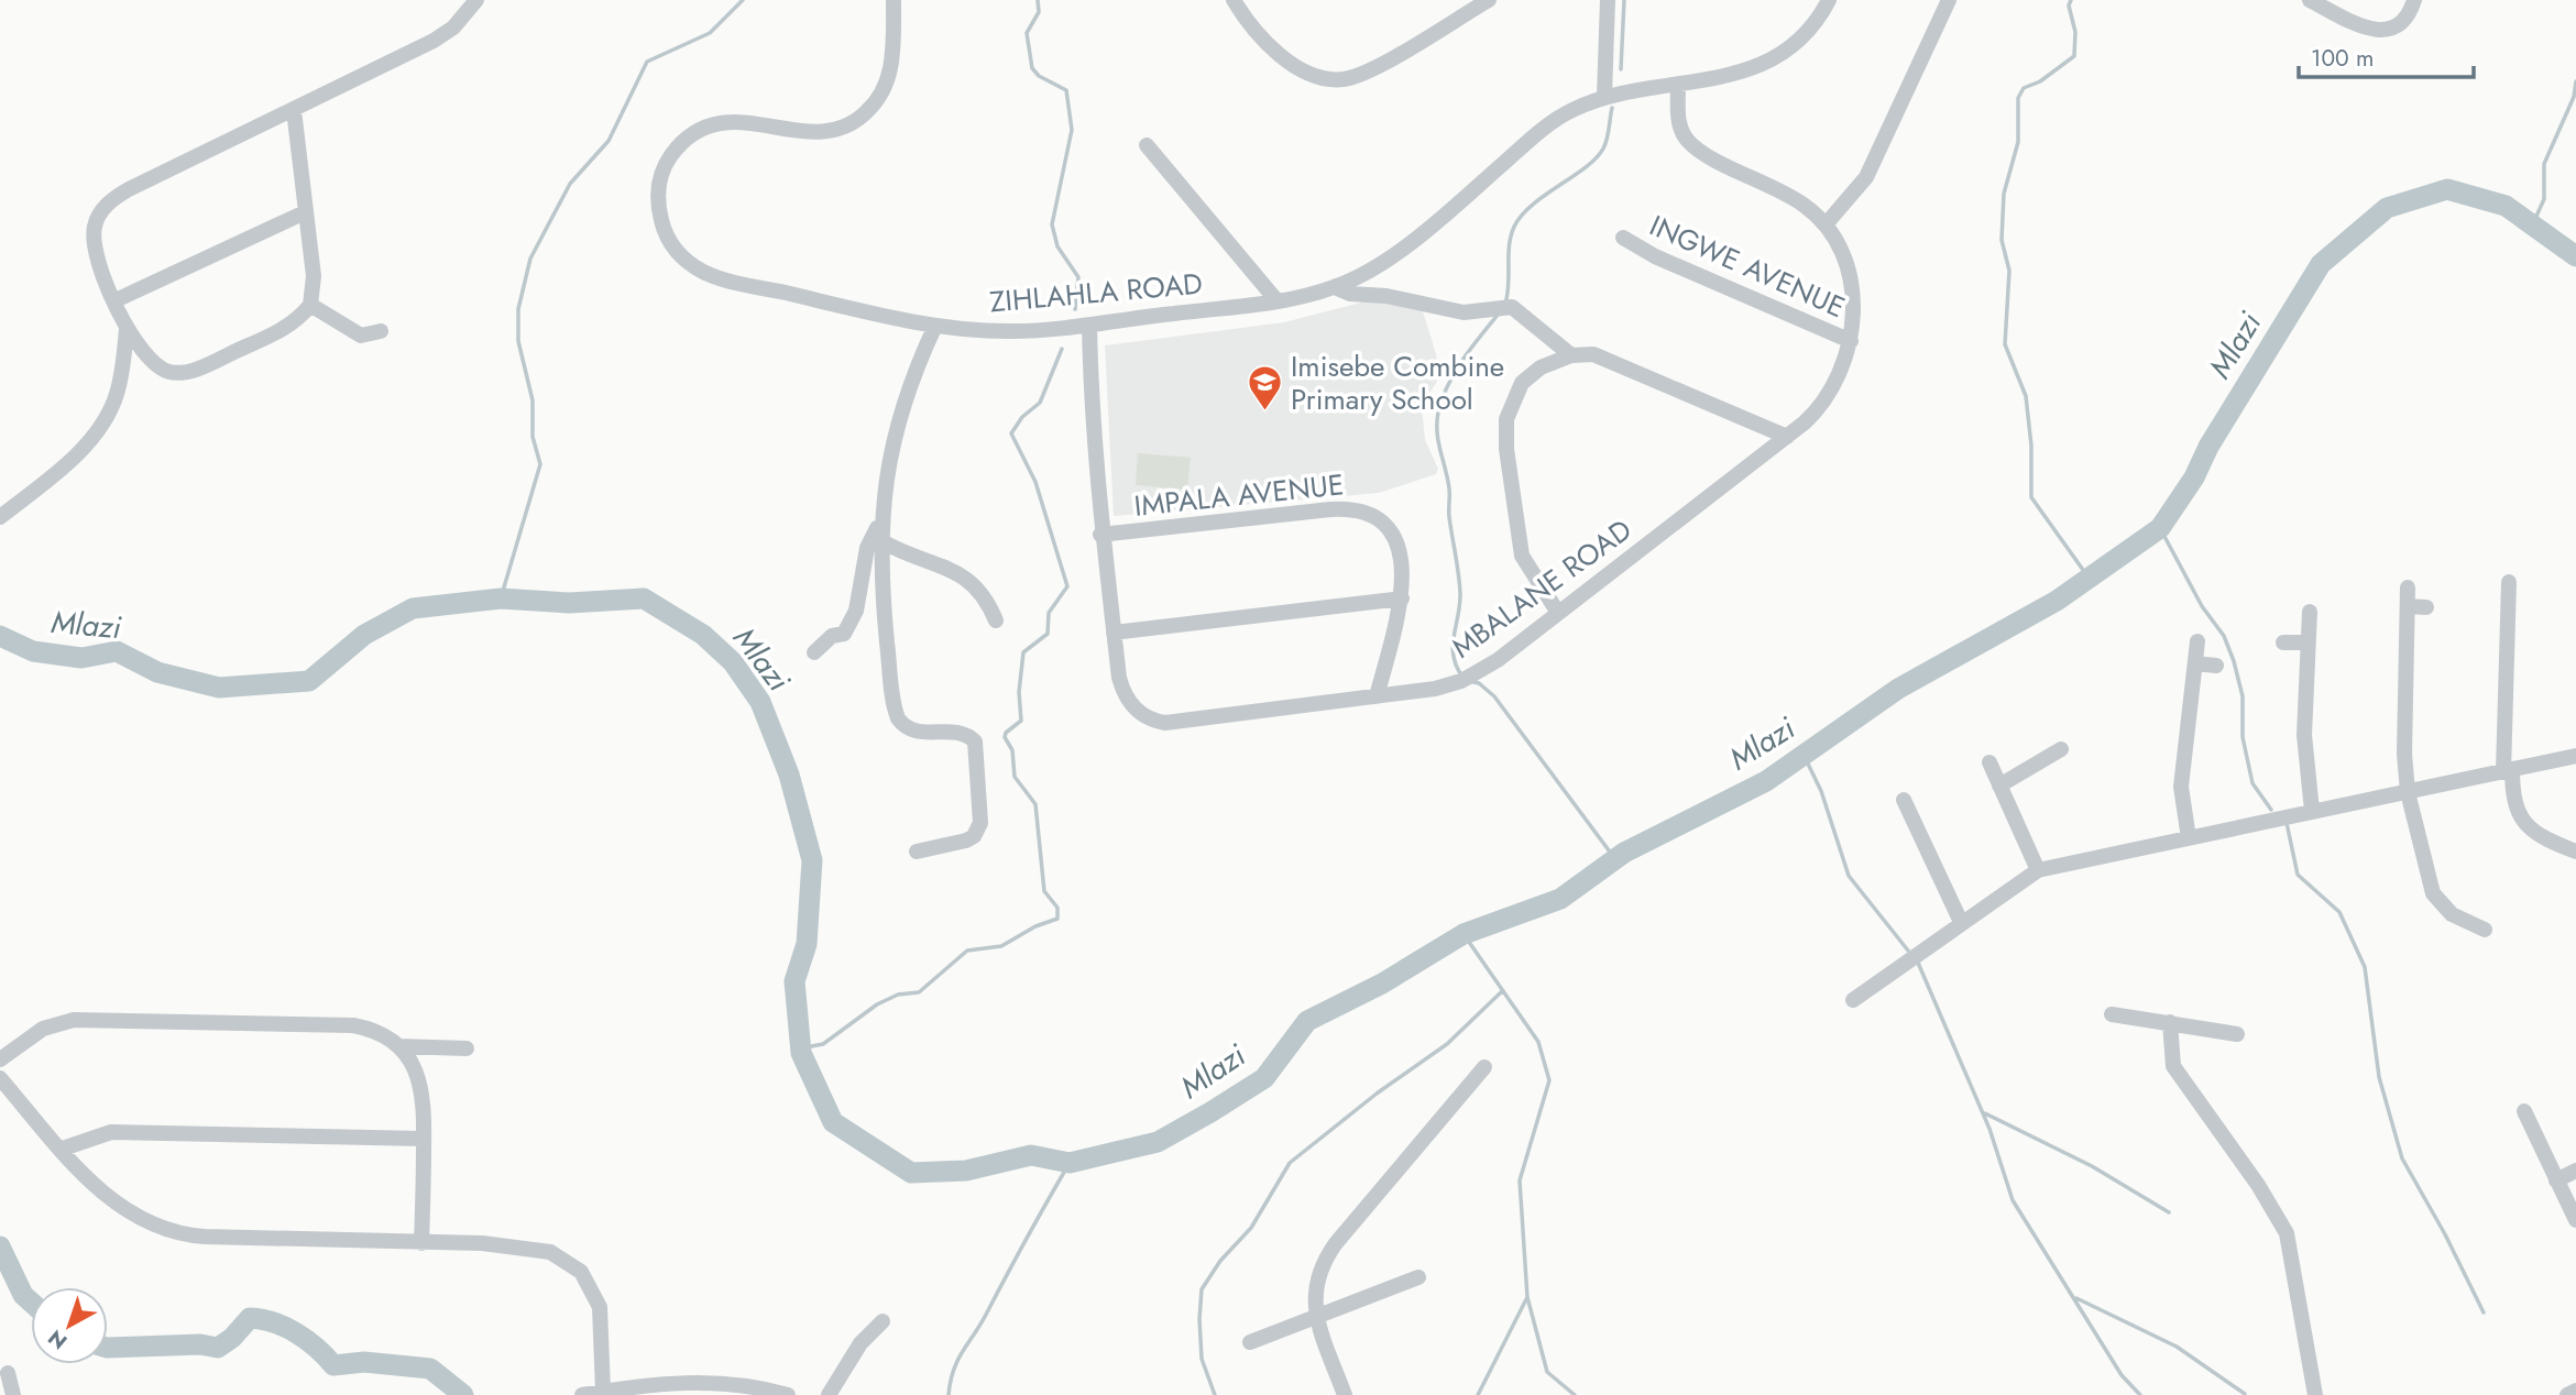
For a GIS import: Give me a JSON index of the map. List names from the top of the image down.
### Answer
{
  "streets": {
    "street": [
      "INGWE AVENUE",
      "ZIHLAHLA ROAD",
      "IMPALA AVENUE",
      "MBALANE ROAD"
    ]
  },
  "crossings": [
    ["INGWE AVENUE", "MBALANE ROAD"],
    ["ZIHLAHLA ROAD", "MBALANE ROAD"],
    ["IMPALA AVENUE", "MBALANE ROAD"]
  ],
  "water": ["Mlazi"],
  "places": {
    "school or university": ["Imisebe Combine Primary School"]
  },
  "scale_bar": "100 m",
  "north": "bottom left"
}
